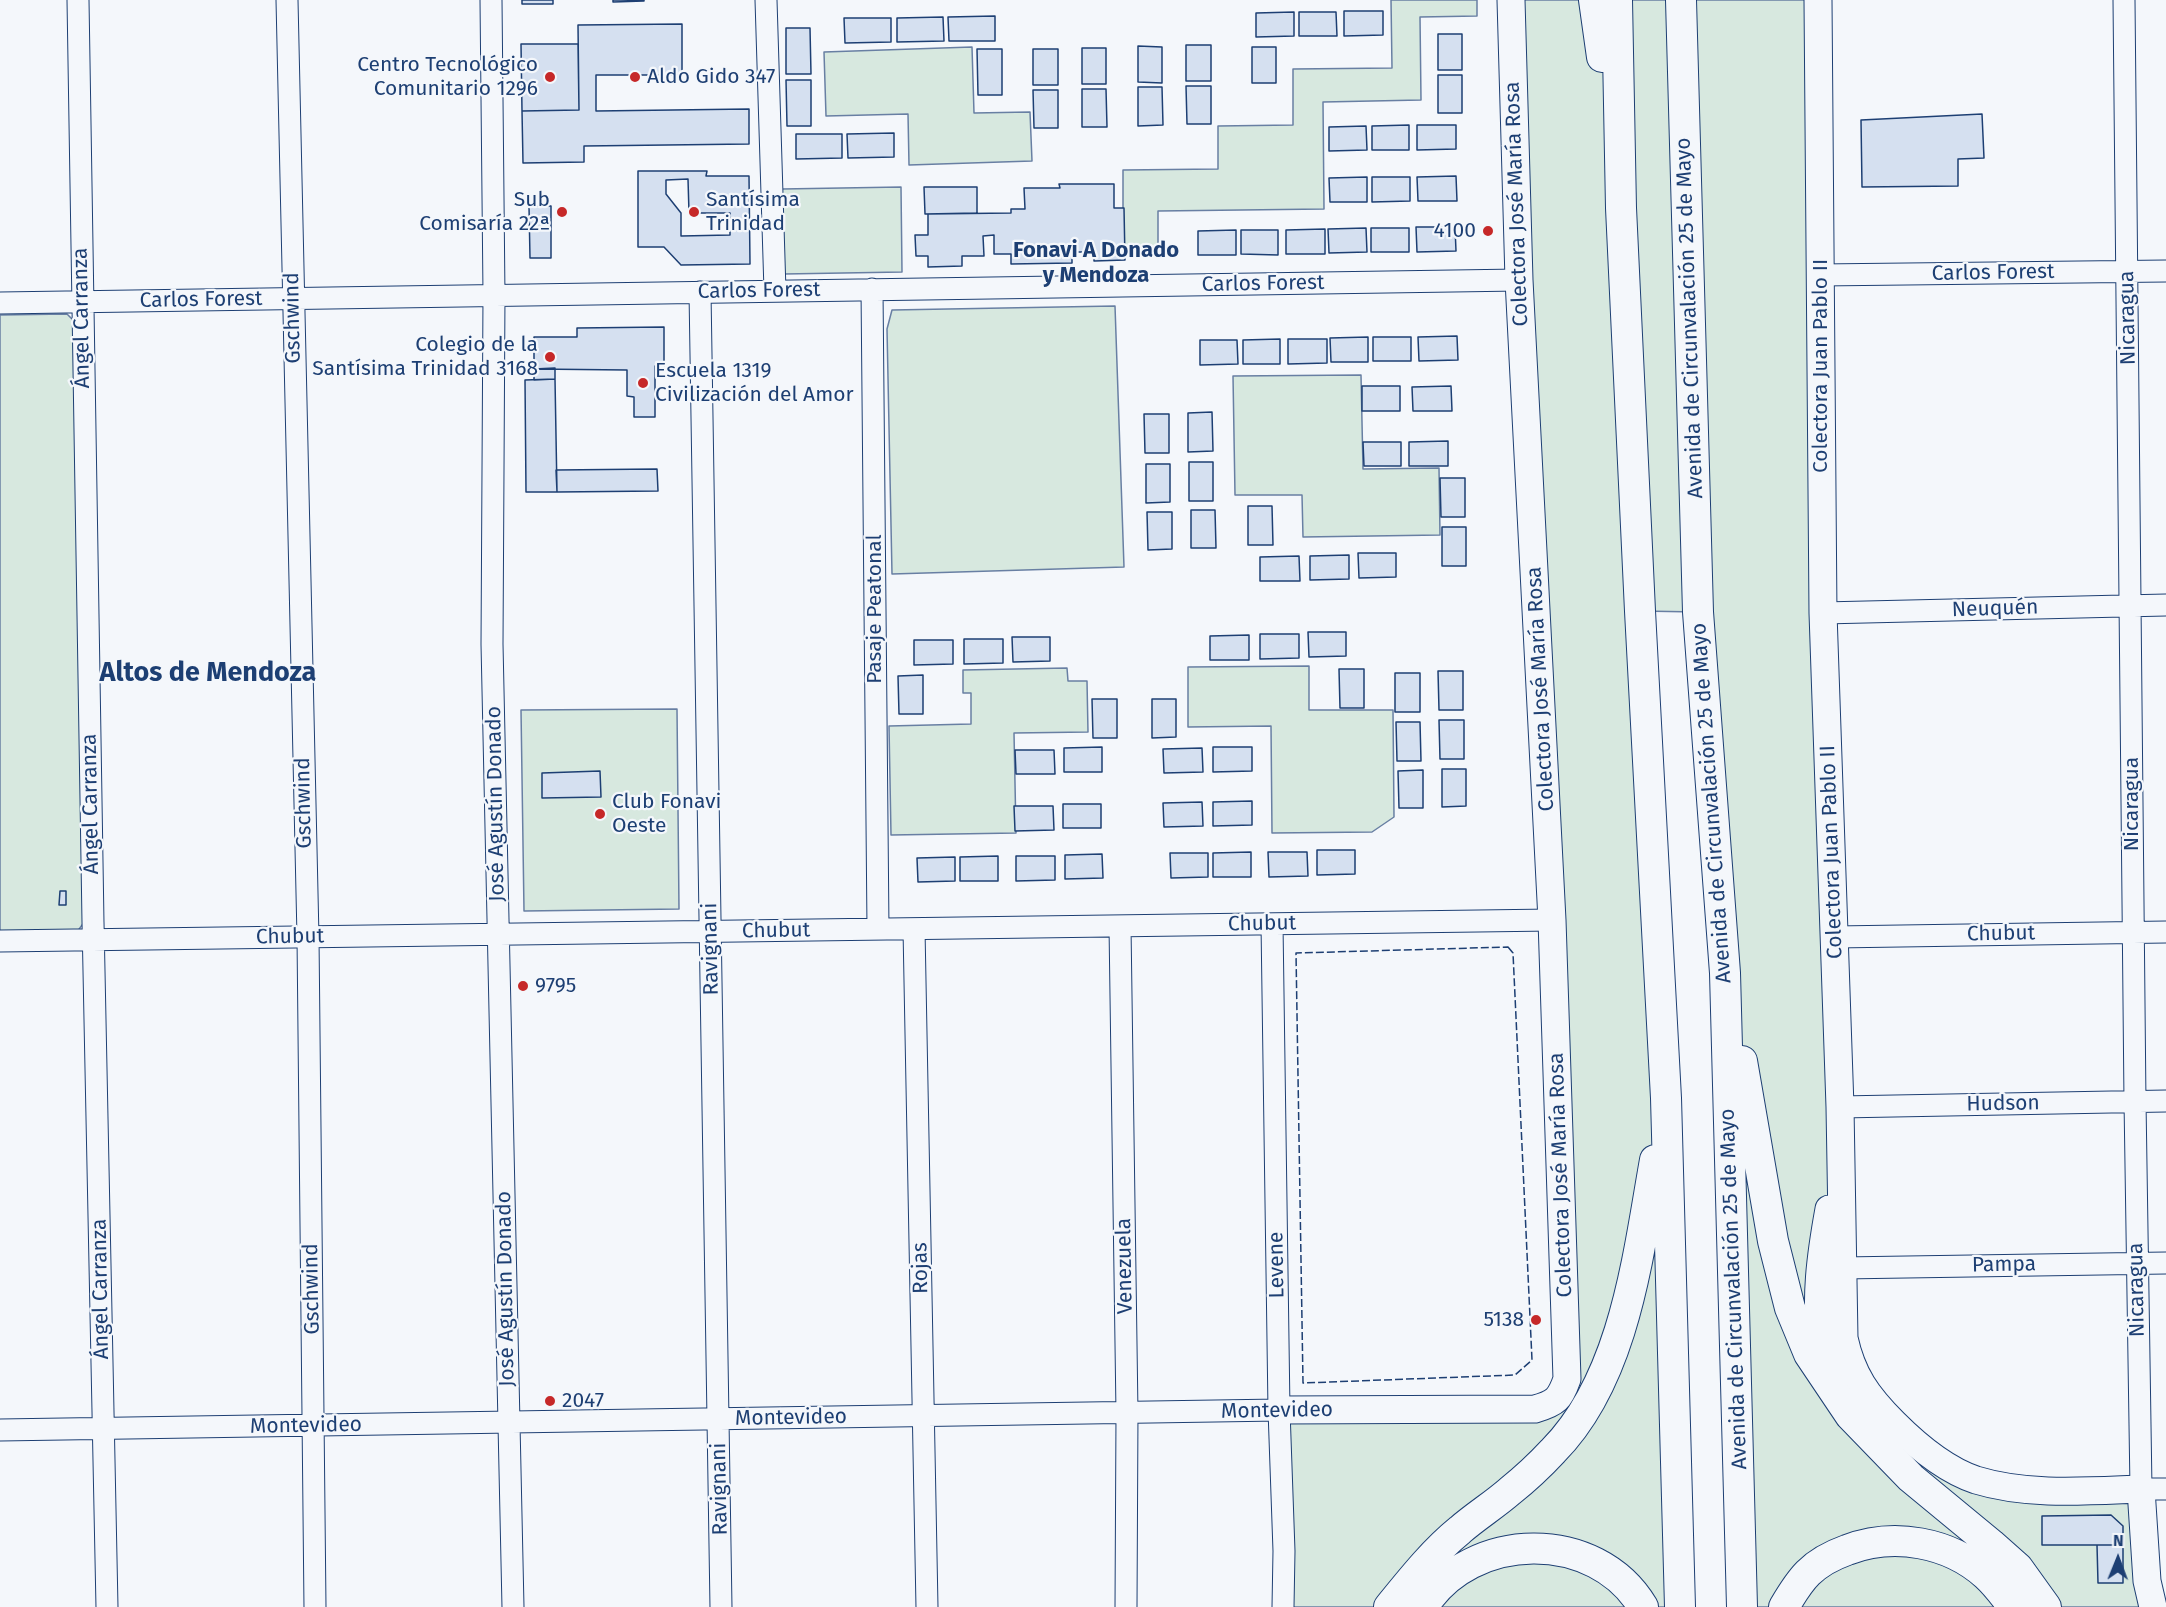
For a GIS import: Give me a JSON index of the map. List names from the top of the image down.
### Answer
{
  "streets": {
    "highway": ["Avenida de Circunvalación 25 de Mayo"],
    "main road": [
      "Colectora José María Rosa",
      "Nicaragua",
      "Colectora Juan Pablo II",
      "Montevideo"
    ],
    "street": [
      "Carlos Forest",
      "Ángel Carranza",
      "Gschwind",
      "Pasaje Peatonal",
      "Neuquén",
      "José Agustín Donado",
      "Chubut",
      "Ravignani",
      "Hudson",
      "Levene",
      "Pampa",
      "Venezuela",
      "Rojas"
    ]
  },
  "crossings": [
    ["Colectora José María Rosa", "Carlos Forest"],
    ["Colectora José María Rosa", "Chubut"],
    ["Colectora José María Rosa", "Montevideo"],
    ["Carlos Forest", "Ángel Carranza"],
    ["Carlos Forest", "Gschwind"],
    ["Carlos Forest", "Nicaragua"],
    ["Carlos Forest", "Colectora Juan Pablo II"],
    ["Carlos Forest", "Pasaje Peatonal"],
    ["Carlos Forest", "José Agustín Donado"],
    ["Carlos Forest", "Ravignani"],
    ["Ángel Carranza", "Chubut"],
    ["Ángel Carranza", "Montevideo"],
    ["Gschwind", "Chubut"],
    ["Gschwind", "Montevideo"],
    ["Nicaragua", "Colectora Juan Pablo II"],
    ["Nicaragua", "Neuquén"],
    ["Nicaragua", "Chubut"],
    ["Nicaragua", "Hudson"],
    ["Nicaragua", "Pampa"],
    ["Colectora Juan Pablo II", "Neuquén"],
    ["Colectora Juan Pablo II", "Chubut"],
    ["Colectora Juan Pablo II", "Hudson"],
    ["Colectora Juan Pablo II", "Pampa"],
    ["Pasaje Peatonal", "Chubut"],
    ["José Agustín Donado", "Chubut"],
    ["José Agustín Donado", "Montevideo"],
    ["Chubut", "Ravignani"],
    ["Chubut", "Levene"],
    ["Chubut", "Venezuela"],
    ["Chubut", "Rojas"],
    ["Ravignani", "Montevideo"],
    ["Levene", "Montevideo"],
    ["Venezuela", "Montevideo"],
    ["Rojas", "Montevideo"]
  ],
  "districts": ["Fonavi A Donado y Mendoza", "Altos de Mendoza"],
  "places": [
    "Centro Tecnológico Comunitario 1296",
    "Aldo Gido 347",
    "Sub Comisaría 22ª",
    "Santísima Trinidad",
    "4100",
    "Colegio de la Santísima Trinidad 3168",
    "Escuela 1319 Civilización del Amor",
    "Club Fonavi Oeste",
    "9795",
    "5138",
    "2047"
  ],
  "north": "top"
}
